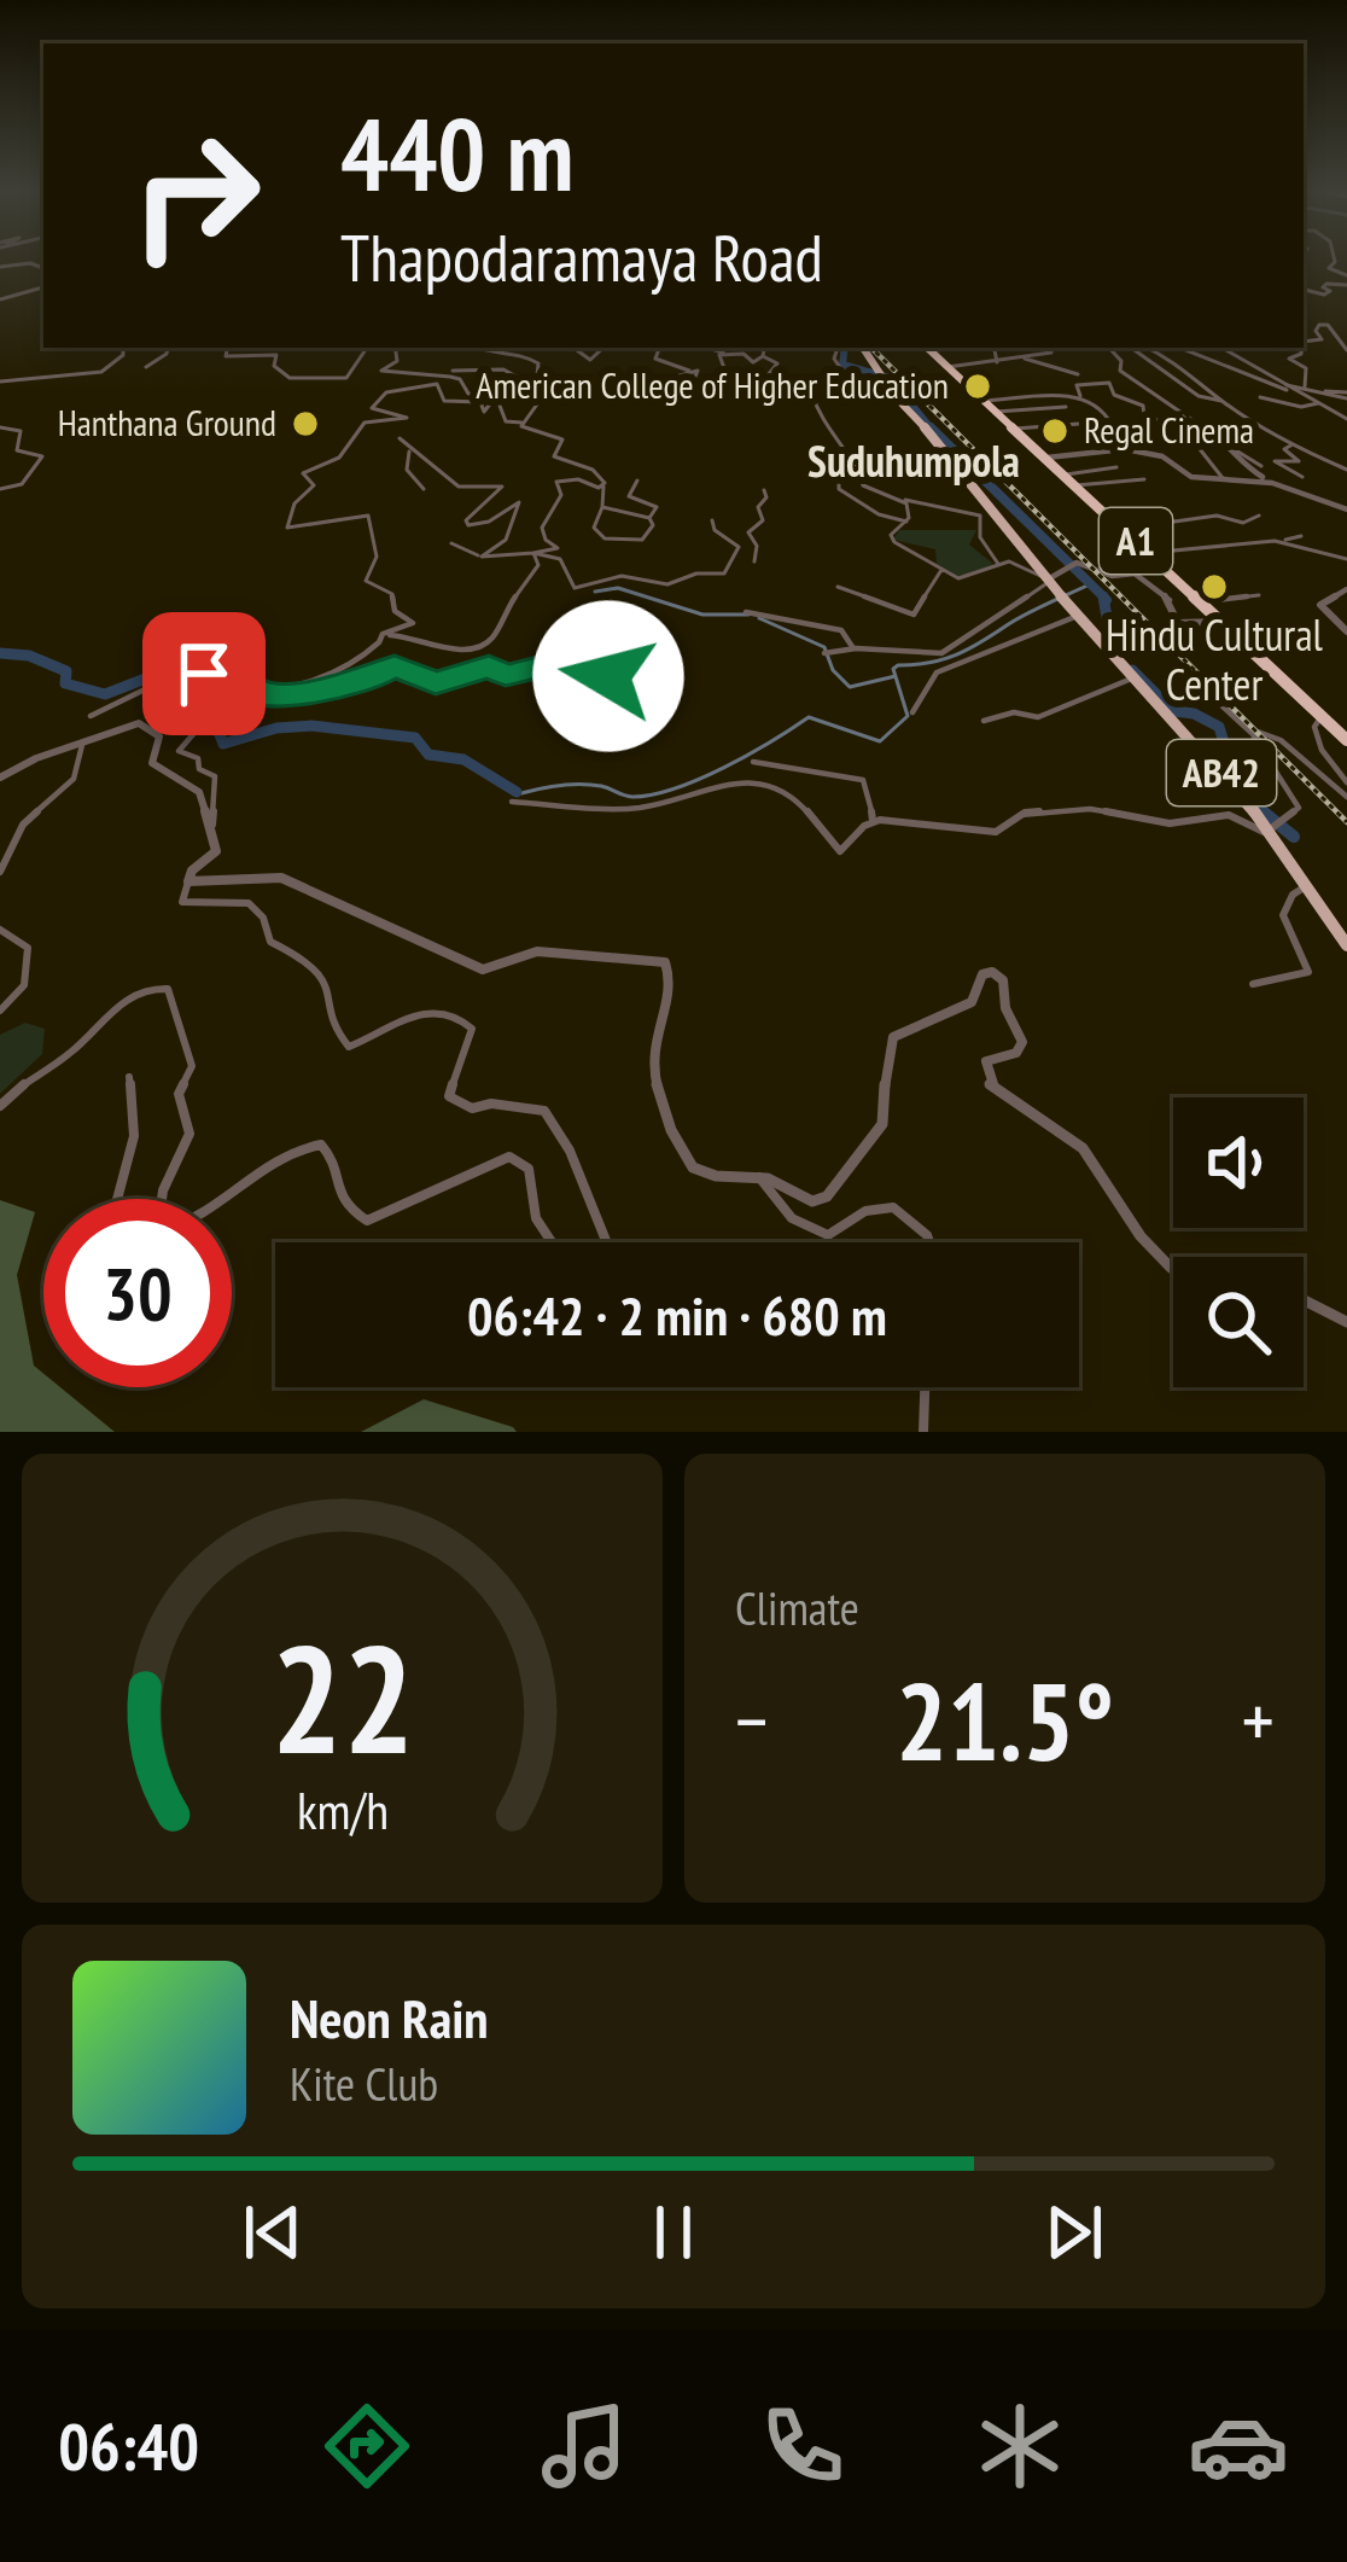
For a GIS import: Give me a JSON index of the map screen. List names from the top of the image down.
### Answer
{
  "streets": {
    "highway": ["A1"],
    "main road": ["AB42"]
  },
  "districts": ["Suduhumpola"],
  "places": [
    "American College of Higher Education",
    "Hanthana Ground",
    "Regal Cinema",
    "Hindu Cultural Center"
  ],
  "page": {
    "turn": ["440 m", "Thapodaramaya Road"],
    "limit": "30",
    "trip": "06:42 · 2 min · 680 m",
    "tile": "Climate",
    "heat": ["−", "21.5°", "+"],
    "song": ["Neon Rain", "Kite Club"],
    "tabs": "06:40",
    "gauge": ["22", "km/h"]
  }
}
